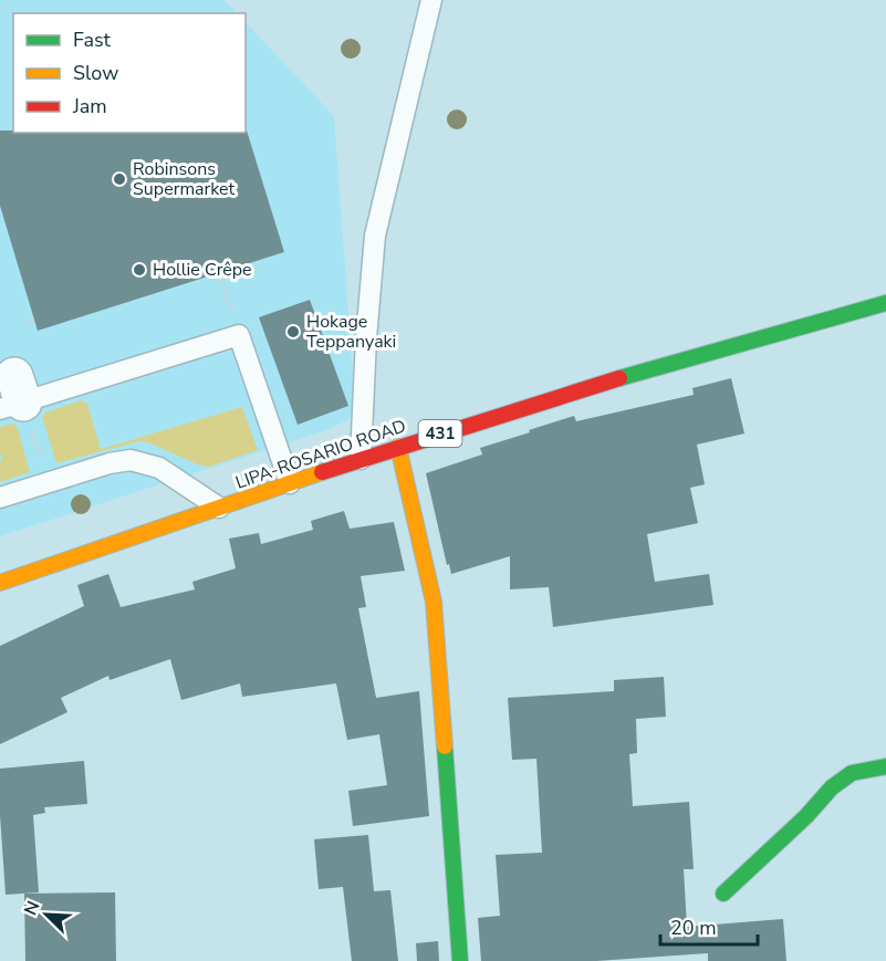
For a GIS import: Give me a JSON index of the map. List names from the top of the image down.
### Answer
{
  "streets": {
    "main road": ["431", "LIPA-ROSARIO ROAD"]
  },
  "places": ["Robinsons Supermarket", "Hollie Crêpe", "Hokage Teppanyaki"],
  "legend": ["Fast", "Slow", "Jam"],
  "scale_bar": "20 m",
  "north": "top left"
}
